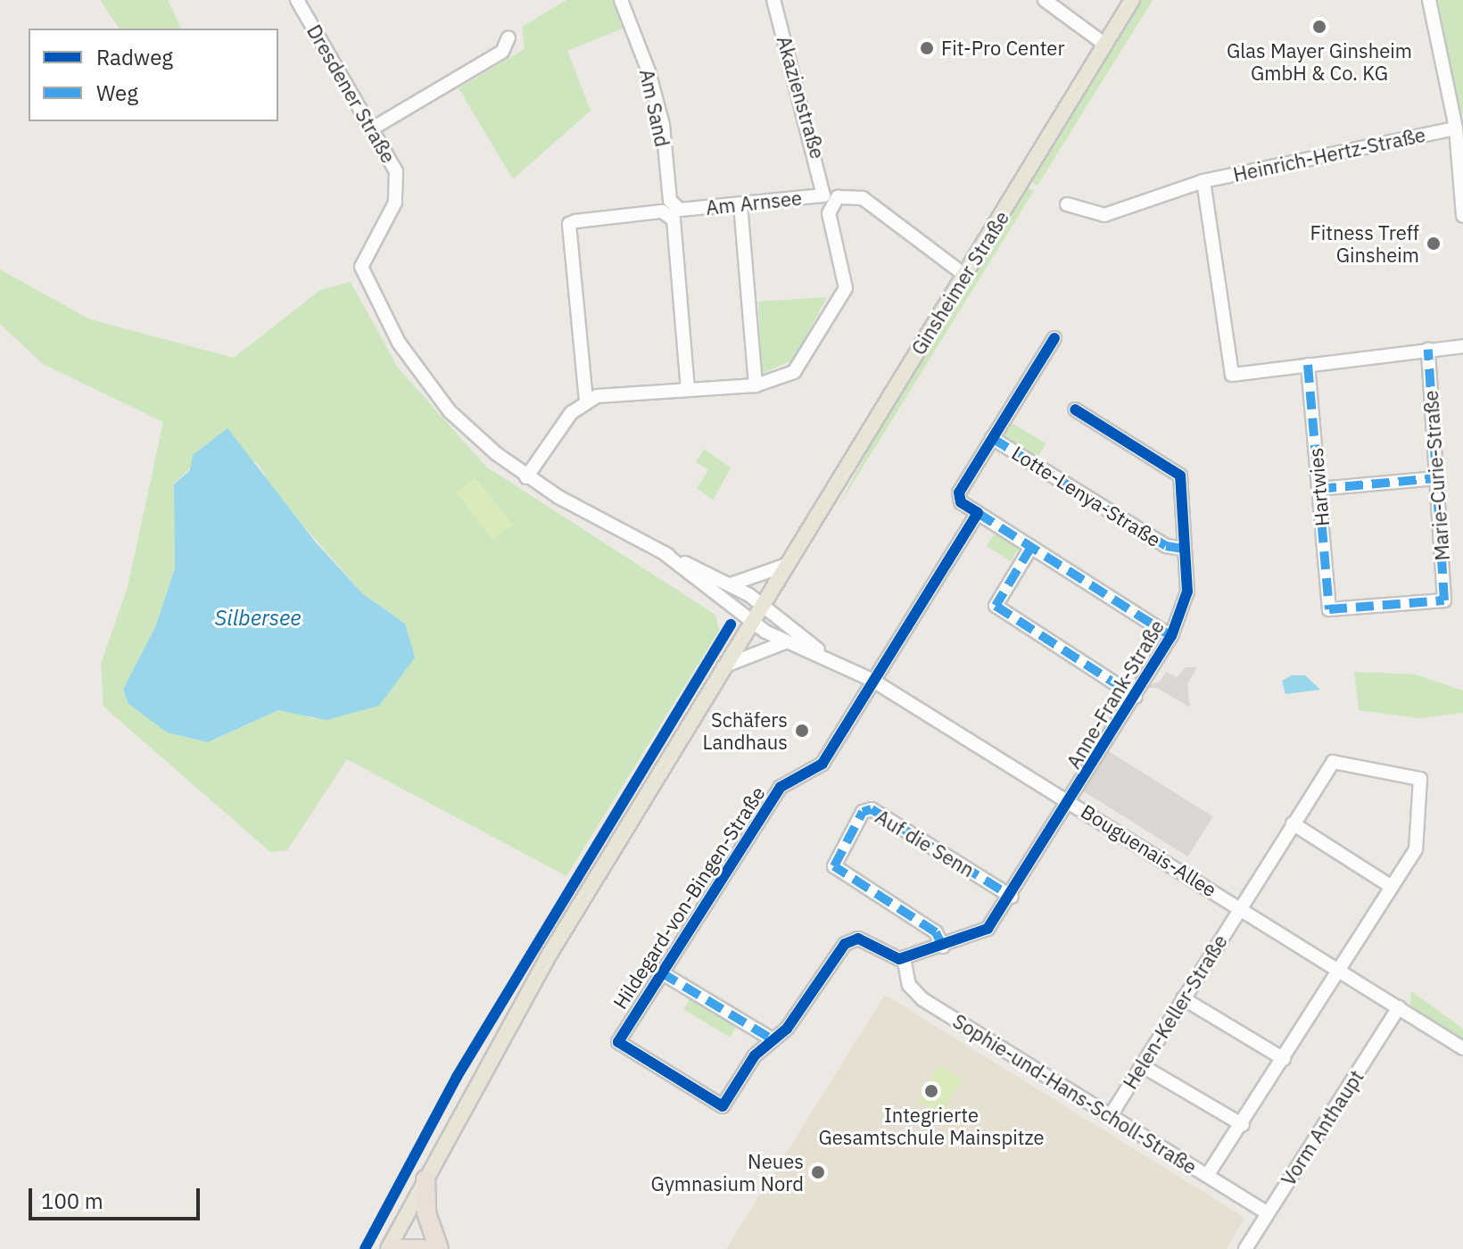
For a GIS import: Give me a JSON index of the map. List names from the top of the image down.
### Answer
{
  "streets": {
    "main road": ["Ginsheimer Straße"],
    "street": [
      "Dresdener Straße",
      "Akazienstraße",
      "Am Sand",
      "Heinrich-Hertz-Straße",
      "Am Arnsee",
      "Marie-Curie-Straße",
      "Hartwies",
      "Lotte-Lenya-Straße",
      "Anne-Frank-Straße",
      "Auf die Senn",
      "Bouguenais-Allee",
      "Hildegard-von-Bingen-Straße",
      "Helen-Keller-Straße",
      "Sophie-und-Hans-Scholl-Straße",
      "Vorm Anthaupt"
    ]
  },
  "crossings": [
    ["Dresdener Straße", "Ginsheimer Straße"],
    ["Dresdener Straße", "Bouguenais-Allee"],
    ["Akazienstraße", "Am Arnsee"],
    ["Am Sand", "Am Arnsee"],
    ["Ginsheimer Straße", "Bouguenais-Allee"],
    ["Marie-Curie-Straße", "Hartwies"],
    ["Lotte-Lenya-Straße", "Anne-Frank-Straße"],
    ["Anne-Frank-Straße", "Auf die Senn"],
    ["Anne-Frank-Straße", "Bouguenais-Allee"],
    ["Anne-Frank-Straße", "Sophie-und-Hans-Scholl-Straße"],
    ["Bouguenais-Allee", "Hildegard-von-Bingen-Straße"],
    ["Bouguenais-Allee", "Helen-Keller-Straße"],
    ["Bouguenais-Allee", "Vorm Anthaupt"],
    ["Helen-Keller-Straße", "Sophie-und-Hans-Scholl-Straße"],
    ["Sophie-und-Hans-Scholl-Straße", "Vorm Anthaupt"]
  ],
  "water": ["Silbersee"],
  "places": [
    "Glas Mayer Ginsheim GmbH & Co. KG",
    "Fit-Pro Center",
    "Fitness Treff Ginsheim",
    "Schäfers Landhaus",
    "Integrierte Gesamtschule Mainspitze",
    "Neues Gymnasium Nord"
  ],
  "legend": ["Radweg", "Weg"],
  "scale_bar": "100 m"
}
